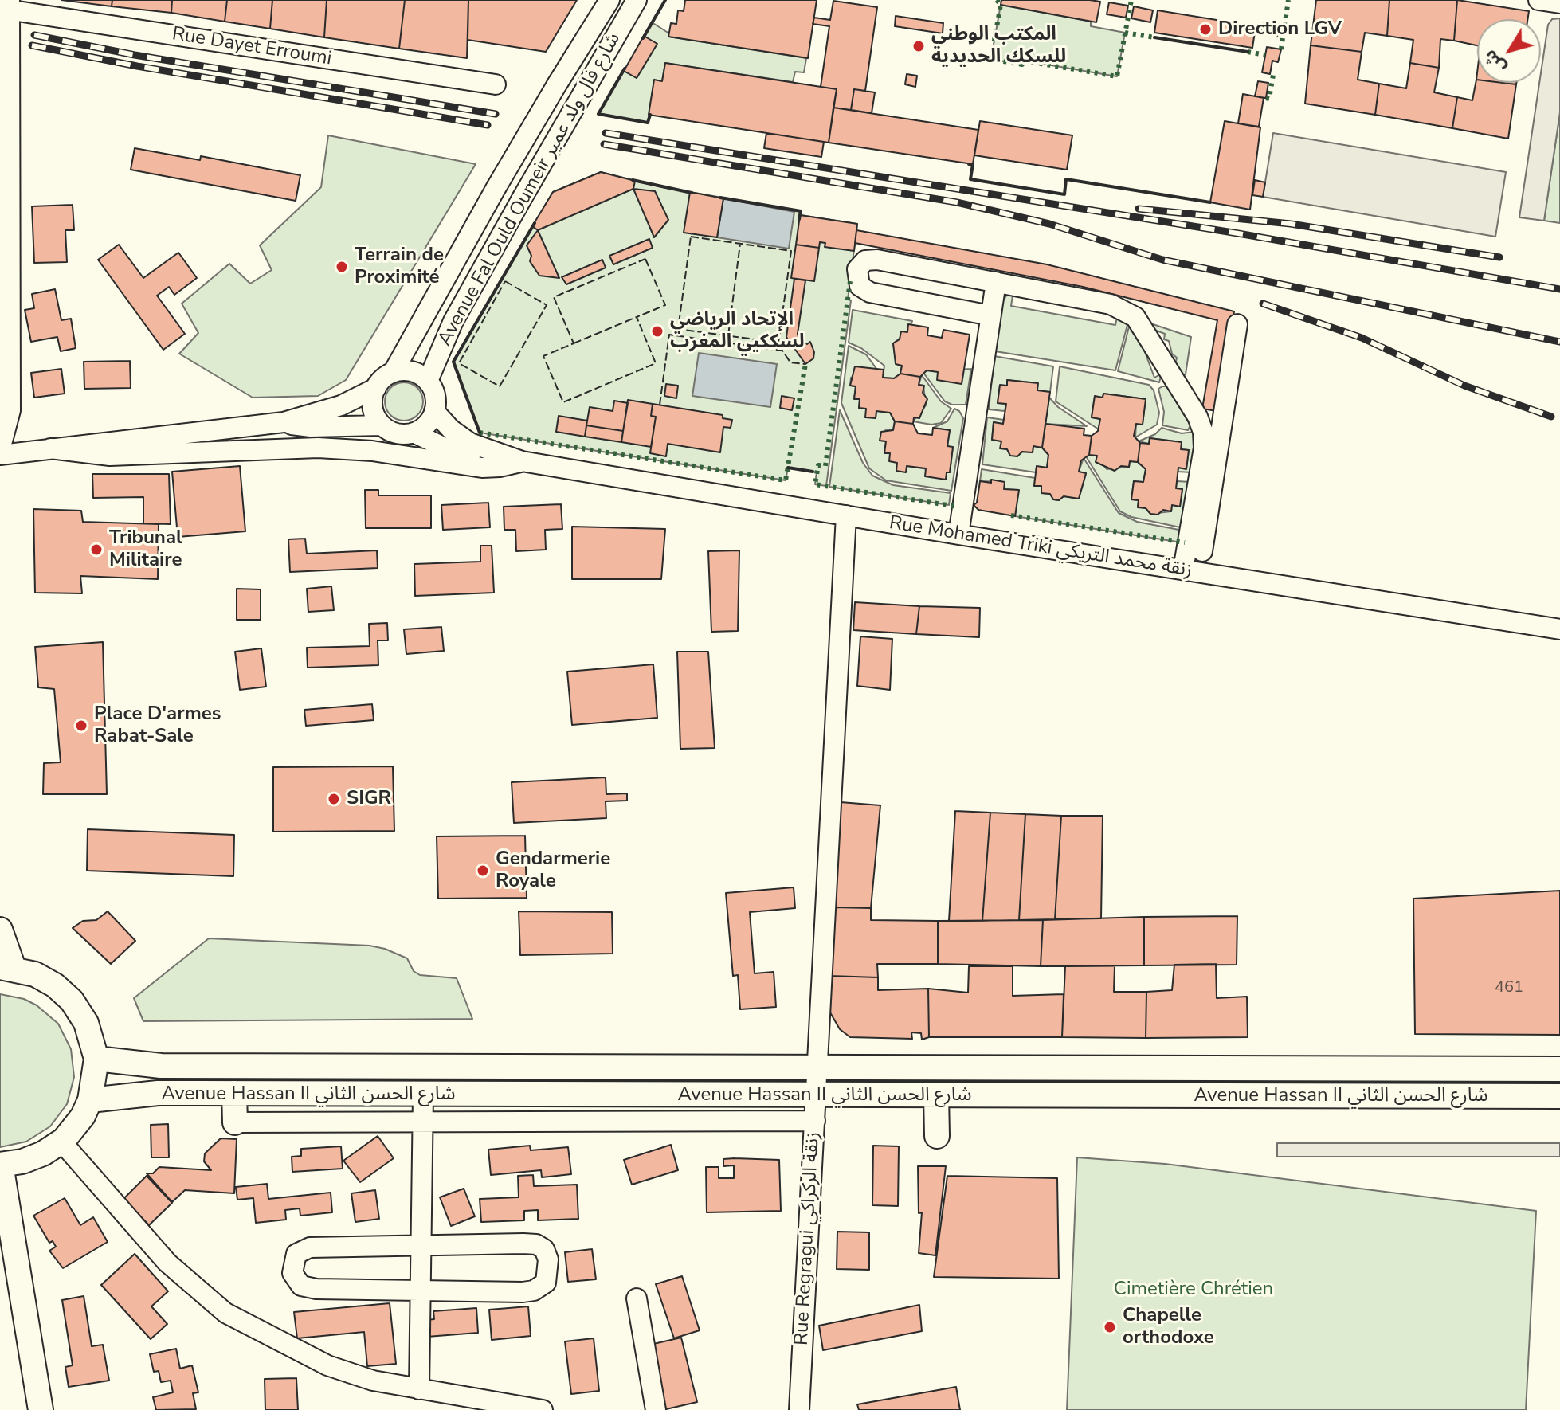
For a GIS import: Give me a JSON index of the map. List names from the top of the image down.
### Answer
{
  "streets": {
    "main road": ["Avenue Hassan II شارع الحسن الثاني"],
    "street": [
      "Rue Dayet Erroumi",
      "Avenue Fal Ould Oumeir شارع فال ولد عمير",
      "Rue Mohamed Triki زنقة محمد التريكي",
      "Rue Regragui زنقة الركراكي"
    ]
  },
  "crossings": [
    ["Avenue Fal Ould Oumeir شارع فال ولد عمير", "Rue Mohamed Triki زنقة محمد التريكي"],
    ["Rue Mohamed Triki زنقة محمد التريكي", "Rue Regragui زنقة الركراكي"],
    ["Avenue Hassan II شارع الحسن الثاني", "Rue Regragui زنقة الركراكي"]
  ],
  "parks": ["Cimetière Chrétien"],
  "places": [
    "Direction LGV",
    "المكتب الوطني للسكك الحديدية",
    "Terrain de Proximité",
    "الإتحاد الرياضي لسككيي المغرب",
    "Tribunal Militaire",
    "Place D'armes Rabat-Sale",
    "SIGR",
    "Gendarmerie Royale",
    "Chapelle orthodoxe"
  ],
  "house_numbers": ["461"],
  "north": "bottom left"
}
